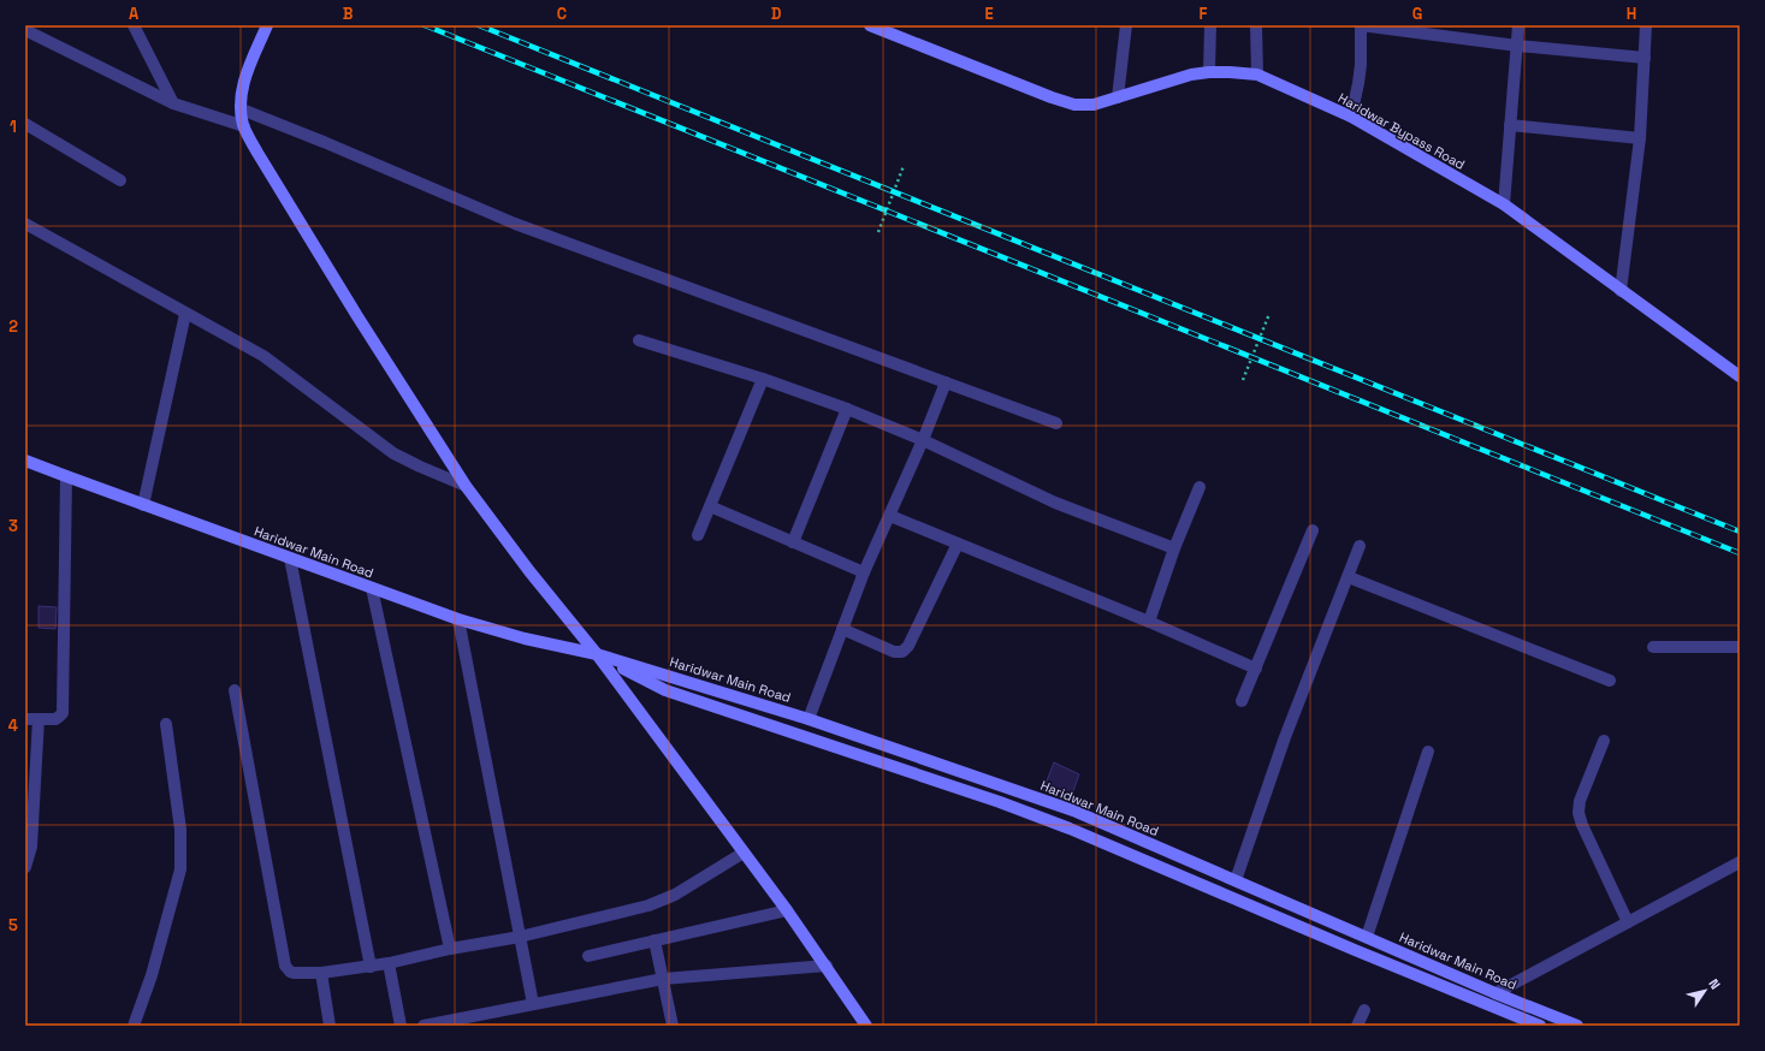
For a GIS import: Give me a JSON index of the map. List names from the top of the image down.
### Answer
{
  "streets": {
    "main road": ["Haridwar Bypass Road", "Haridwar Main Road"]
  },
  "north": "top right",
  "grid": {
    "columns": [
      "A",
      "B",
      "C",
      "D",
      "E",
      "F",
      "G",
      "H"
    ],
    "rows": [
      "1",
      "2",
      "3",
      "4",
      "5"
    ]
  }
}
